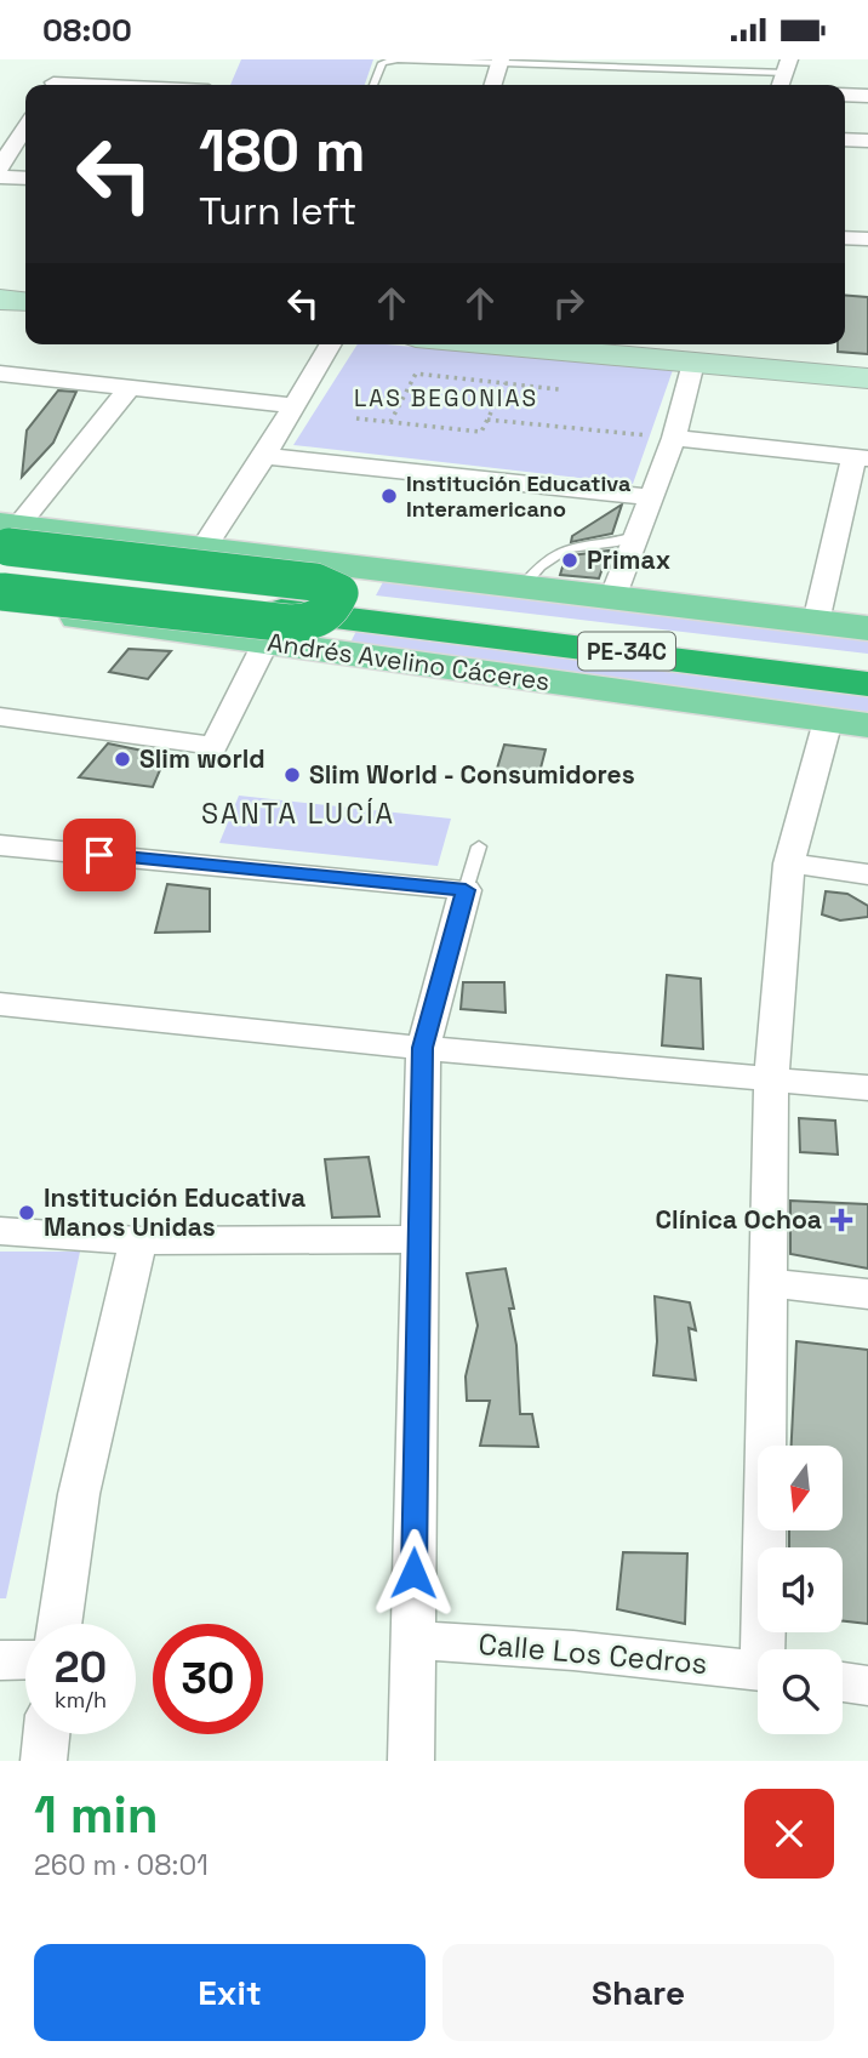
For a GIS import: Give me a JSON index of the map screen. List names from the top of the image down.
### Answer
{
  "streets": {
    "highway": ["PE-34C", "Andrés Avelino Cáceres"],
    "street": ["Calle Los Cedros"]
  },
  "districts": ["LAS BEGONIAS", "SANTA LUCÍA"],
  "places": {
    "other": [
      "Institución Educativa Interamericano",
      "Primax",
      "Slim world",
      "Slim World - Consumidores",
      "Institución Educativa Manos Unidas"
    ],
    "health": ["Clínica Ochoa"]
  },
  "north": "bottom",
  "page": {
    "status": "08:00",
    "turn": ["180 m", "Turn left"],
    "speed": "20 km/h",
    "limit": "30",
    "heading": ["1 min", "260 m · 08:01"],
    "buttons": ["Exit", "Share"]
  }
}
